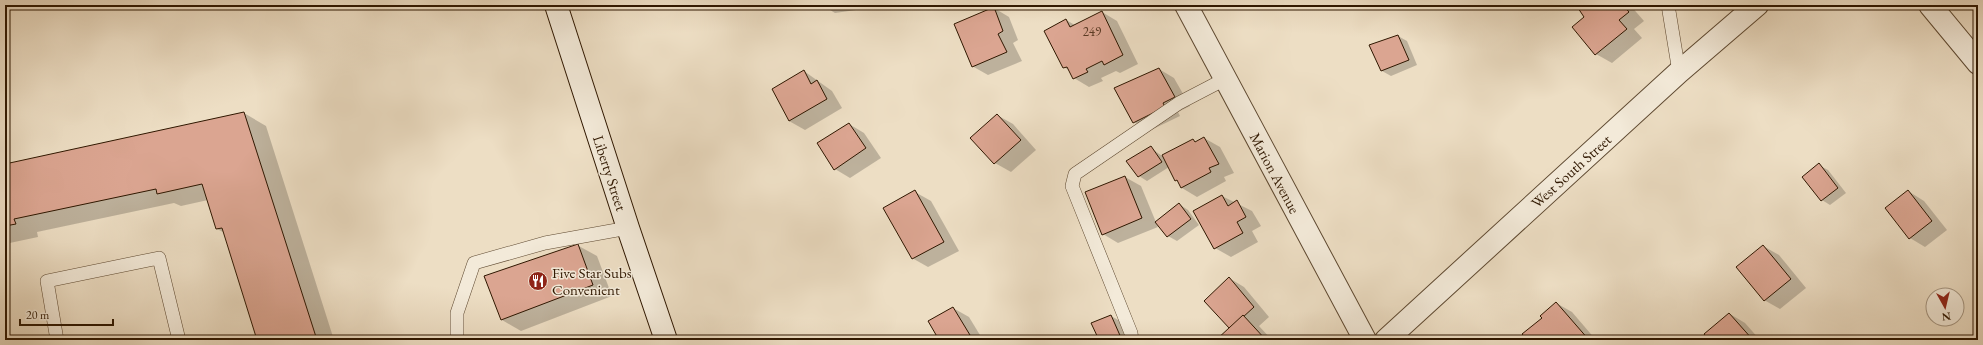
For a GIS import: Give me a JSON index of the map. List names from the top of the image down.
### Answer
{
  "streets": {
    "street": ["West South Street", "Liberty Street", "Marion Avenue"]
  },
  "places": {
    "restaurant": ["Five Star Subs Convenient"]
  },
  "house_numbers": ["249"],
  "scale_bar": "20 m",
  "north": "bottom"
}
